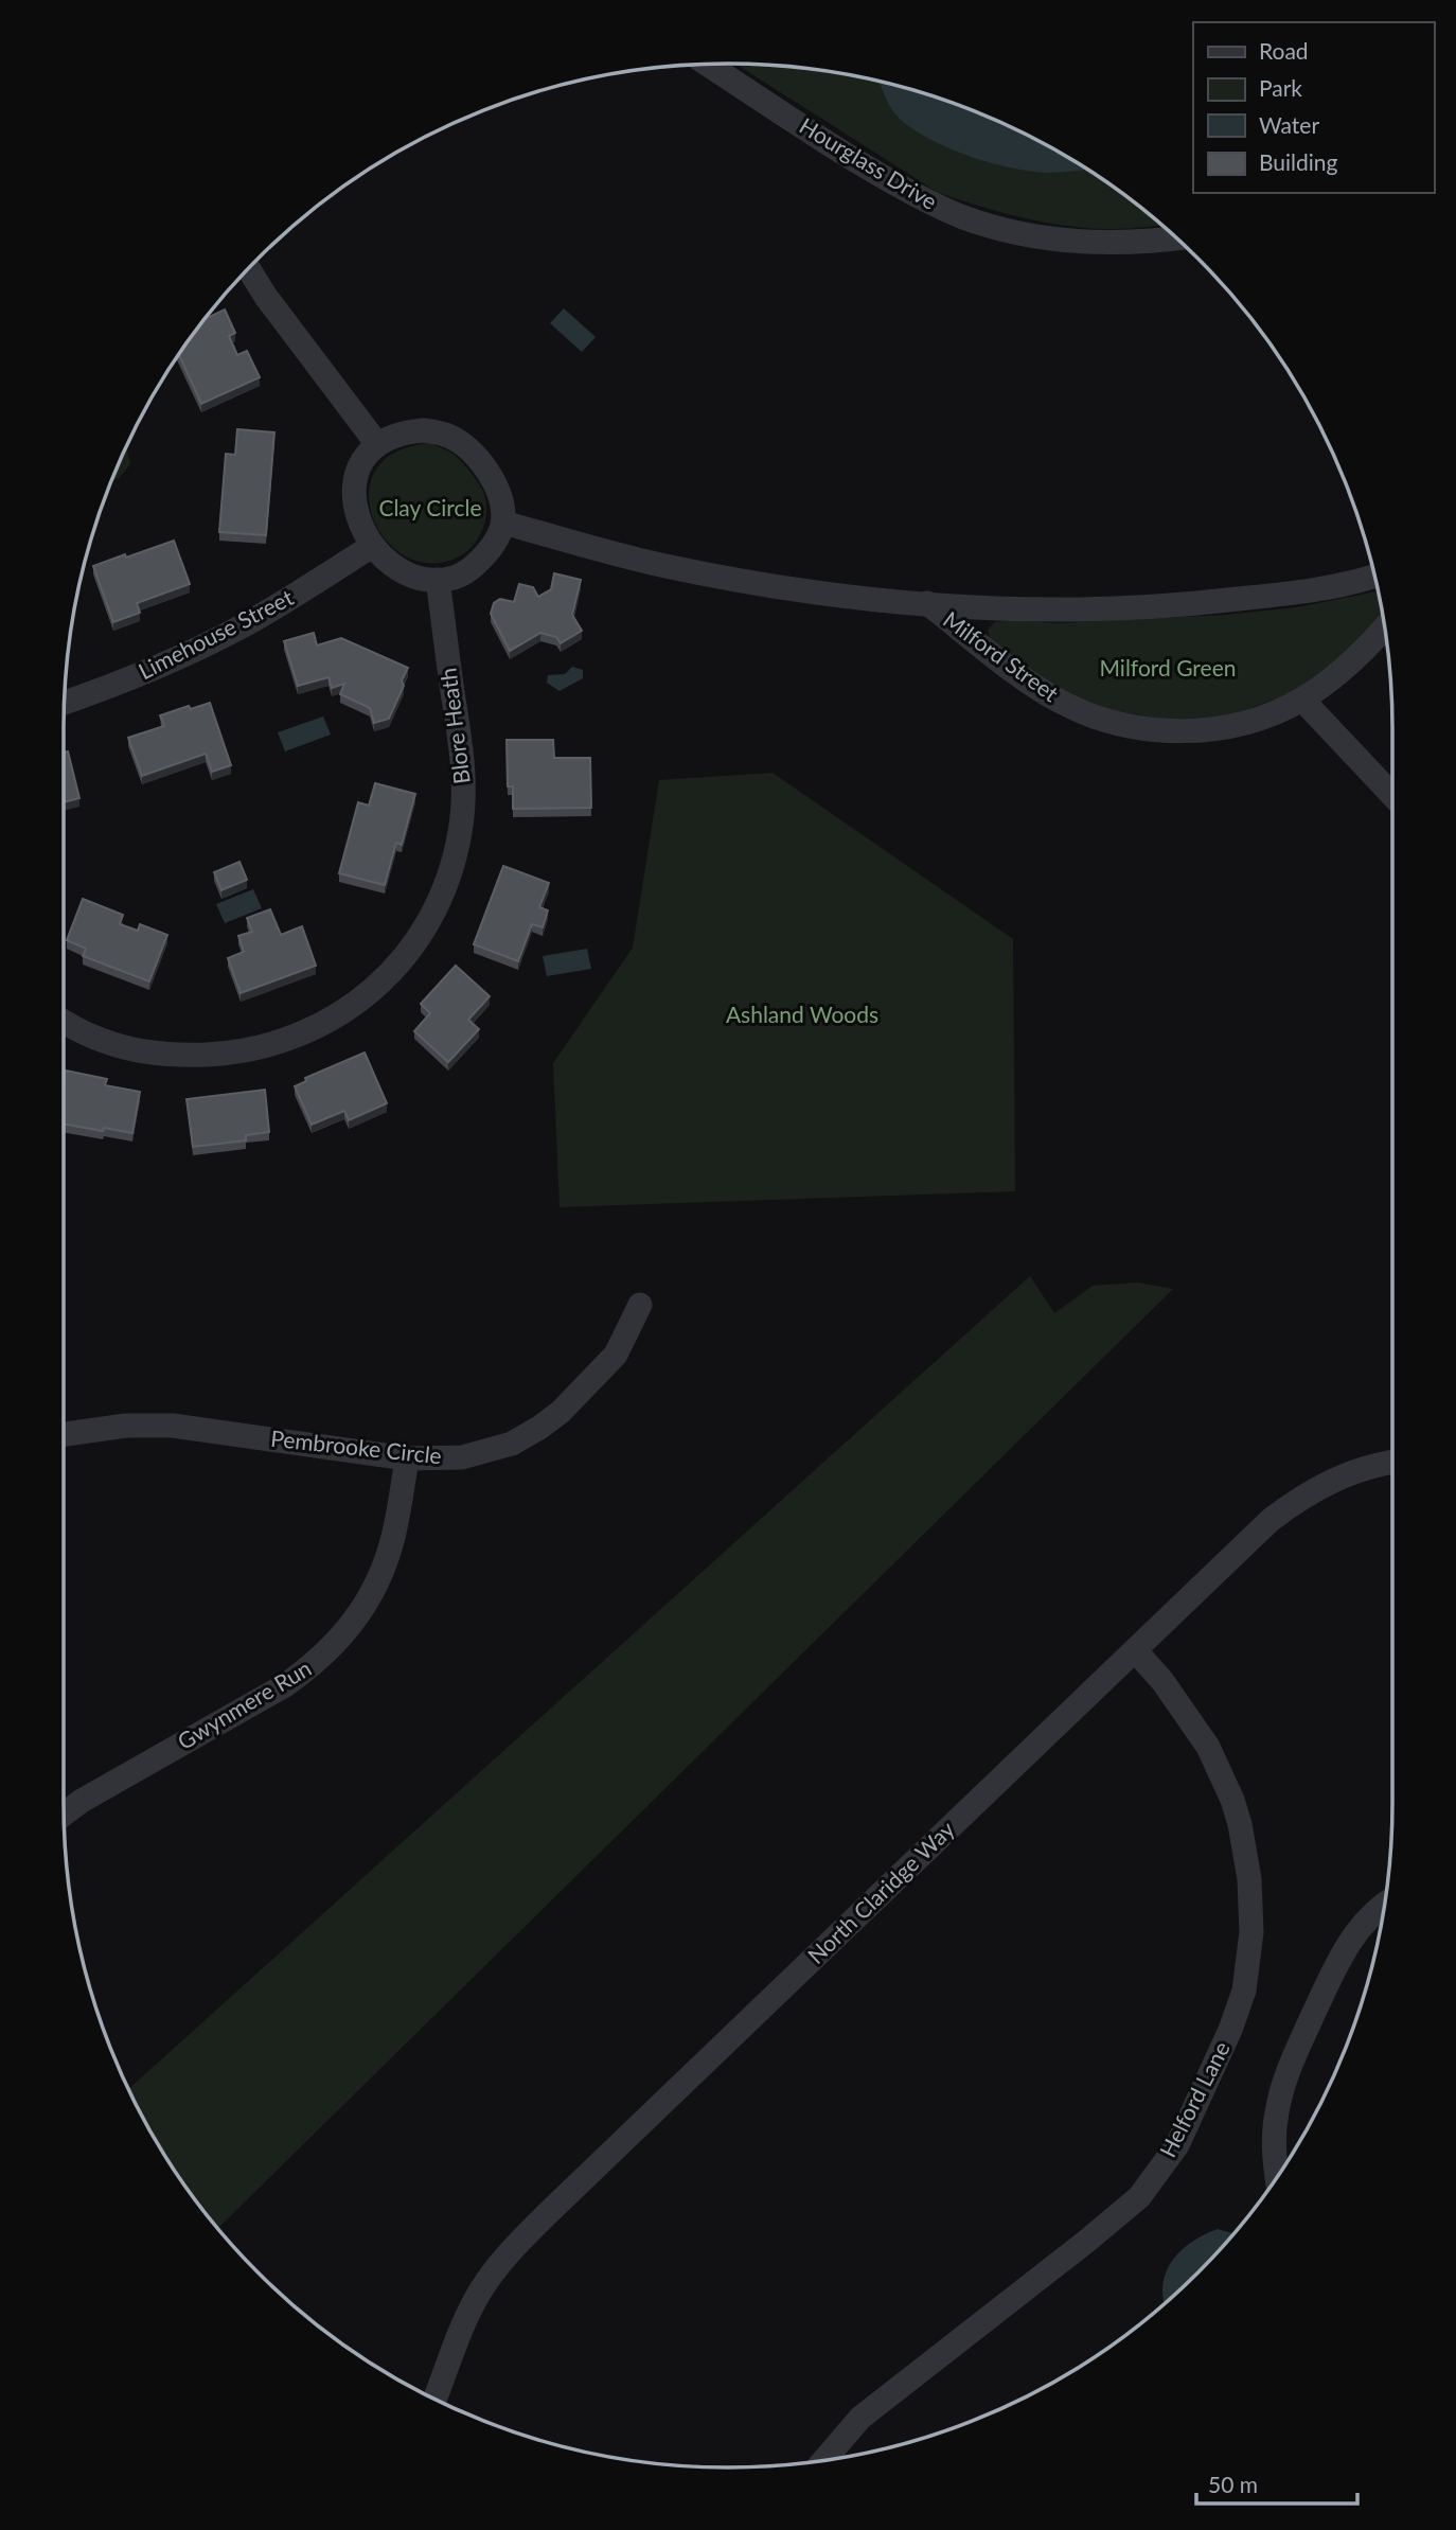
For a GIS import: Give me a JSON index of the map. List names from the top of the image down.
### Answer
{
  "streets": {
    "street": [
      "Hourglass Drive",
      "Limehouse Street",
      "Milford Street",
      "Blore Heath",
      "Pembrooke Circle",
      "Gwynmere Run",
      "North Claridge Way",
      "Helford Lane"
    ]
  },
  "crossings": [
    ["Limehouse Street", "Milford Street"],
    ["Limehouse Street", "Blore Heath"],
    ["Milford Street", "Blore Heath"],
    ["Pembrooke Circle", "Gwynmere Run"],
    ["North Claridge Way", "Helford Lane"]
  ],
  "parks": ["Clay Circle", "Milford Green", "Ashland Woods"],
  "legend": [
    "Road",
    "Park",
    "Water",
    "Building"
  ],
  "scale_bar": "50 m"
}
